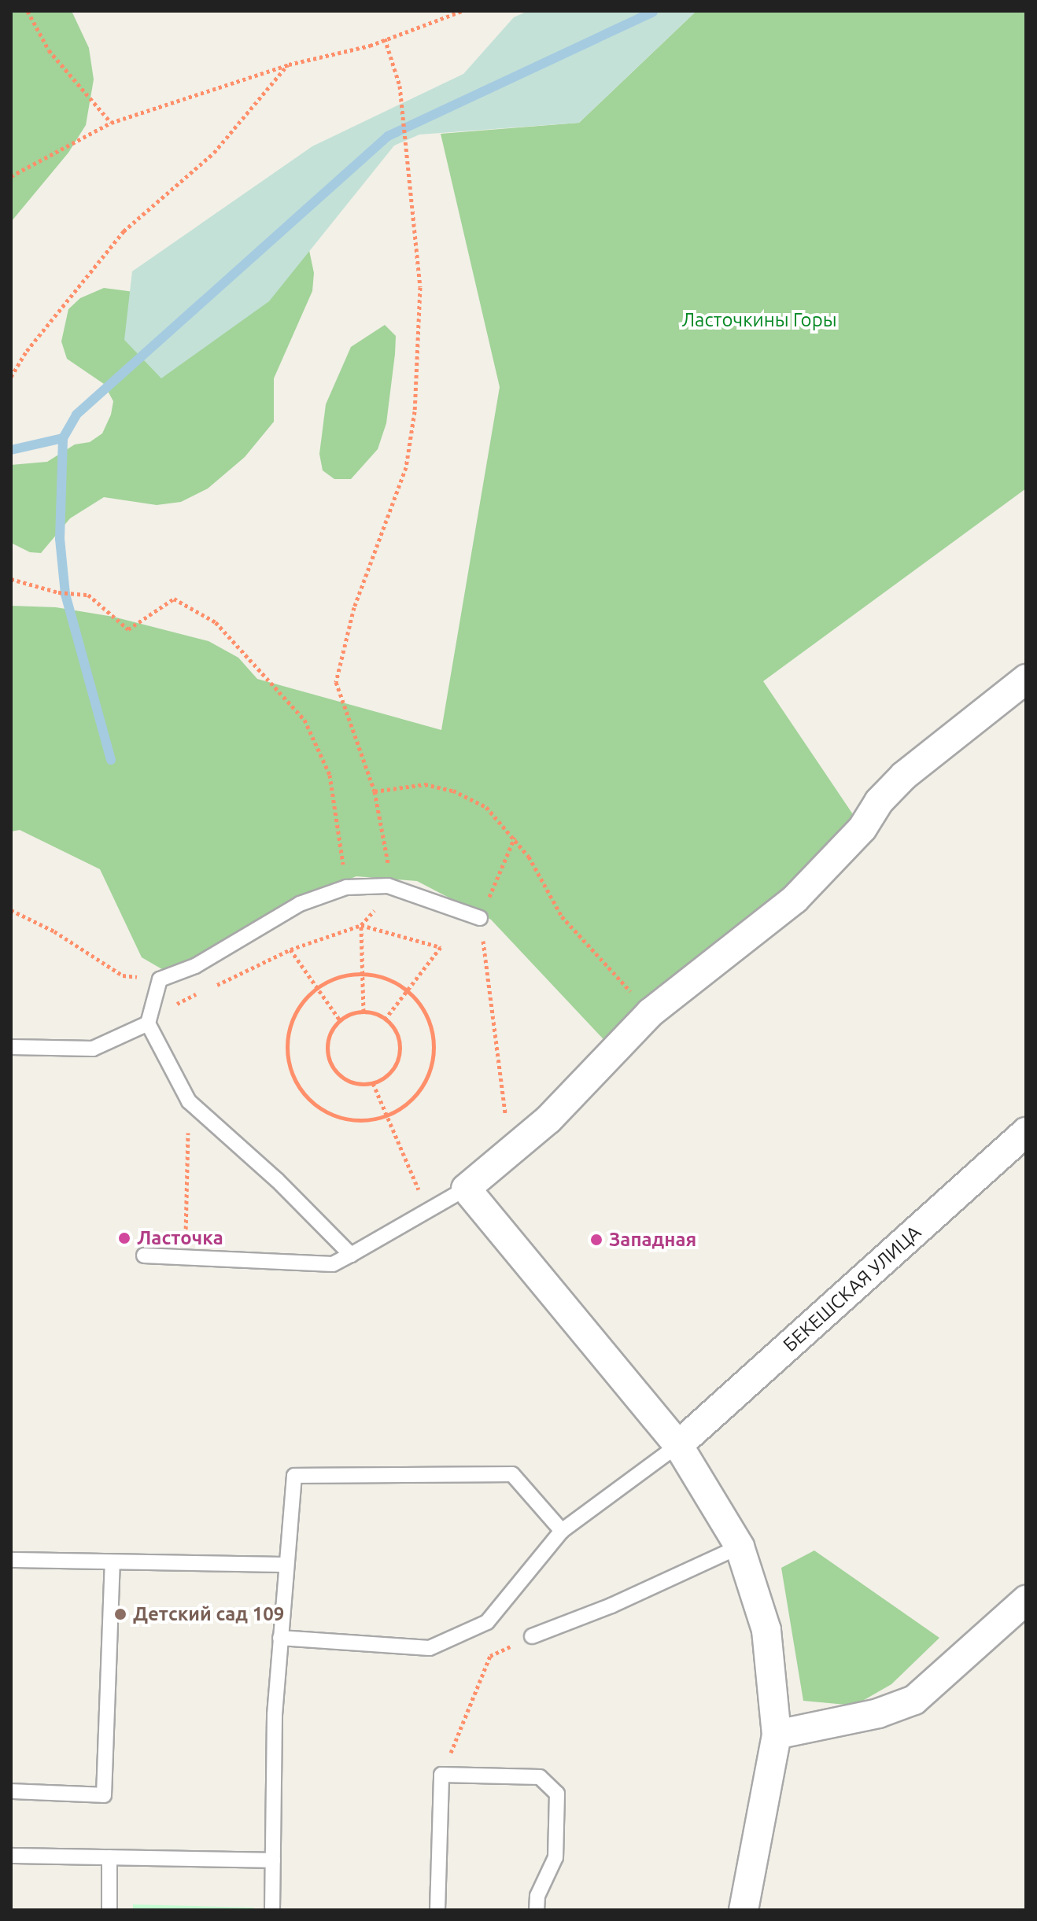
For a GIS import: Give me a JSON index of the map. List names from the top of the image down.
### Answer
{
  "streets": {
    "street": ["БЕКЕШСКАЯ УЛИЦА"]
  },
  "parks": ["Ласточкины Горы"],
  "places": ["Ласточка", "Западная", "Детский сад 109"]
}
